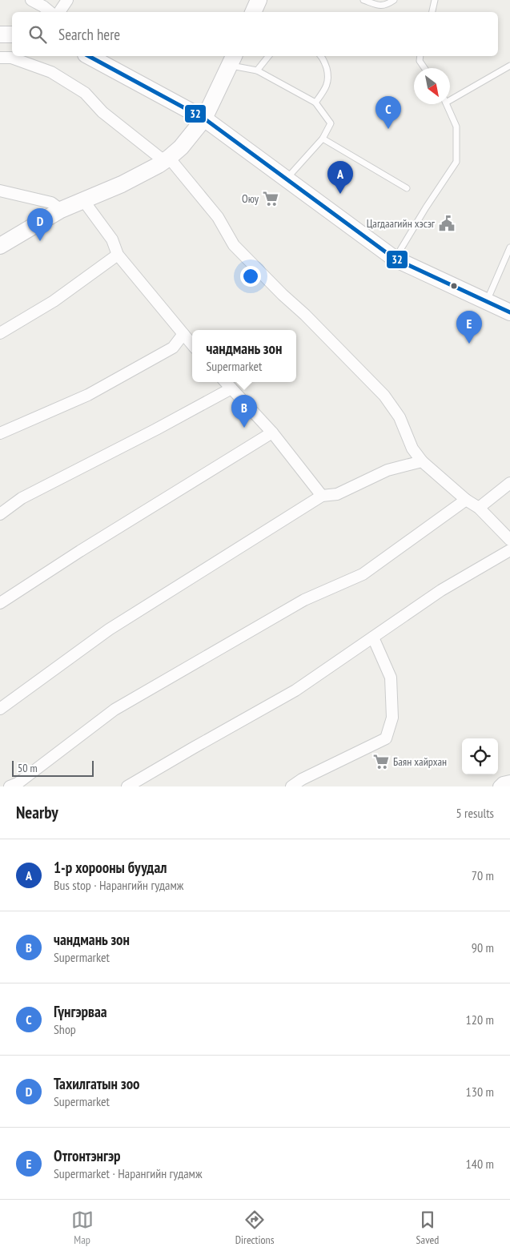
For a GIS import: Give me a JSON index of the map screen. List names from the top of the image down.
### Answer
{
  "places": {
    "supermarket": ["Оюу", "Баян хайрхан"],
    "public building": ["Цагдаагийн хэсэг"]
  },
  "lines": ["transit line 32"],
  "scale_bar": "50 m",
  "north": "bottom right",
  "page": {
    "search": "Search here",
    "pins": [
      "C",
      "A",
      "D",
      "E",
      "B"
    ],
    "popup": ["чандмань зон", "Supermarket"],
    "scale": "50 m",
    "heading": ["Nearby", "5 results"],
    "list": [
      {
        "mark": "A",
        "name": "1-р хорооны буудал",
        "note": "Bus stop · Нарангийн гудамж",
        "value": "70 m"
      },
      {
        "mark": "B",
        "name": "чандмань зон",
        "note": "Supermarket",
        "value": "90 m"
      },
      {
        "mark": "C",
        "name": "Гүнгэрваа",
        "note": "Shop",
        "value": "120 m"
      },
      {
        "mark": "D",
        "name": "Тахилгатын зоо",
        "note": "Supermarket",
        "value": "130 m"
      },
      {
        "mark": "E",
        "name": "Отгонтэнгэр",
        "note": "Supermarket · Нарангийн гудамж",
        "value": "140 m"
      }
    ],
    "nav": ["Map", "Directions", "Saved"]
  }
}
